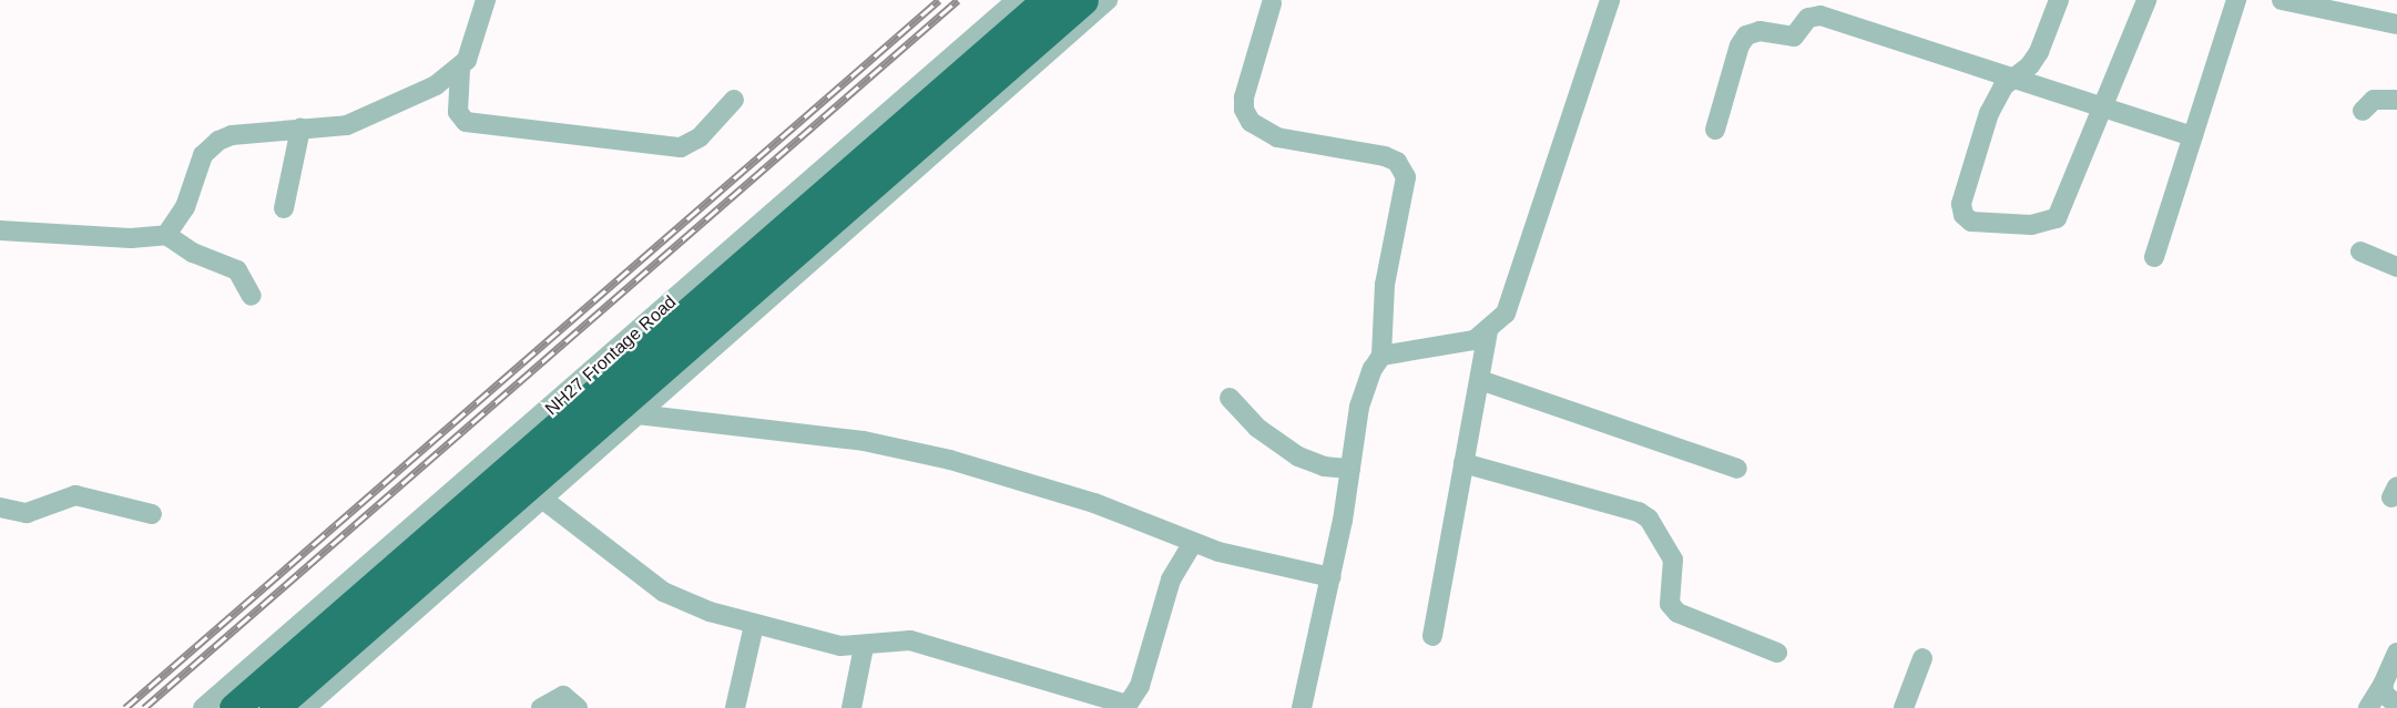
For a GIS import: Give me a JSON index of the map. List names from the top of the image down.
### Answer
{
  "streets": {
    "street": ["NH27 Frontage Road"]
  }
}
